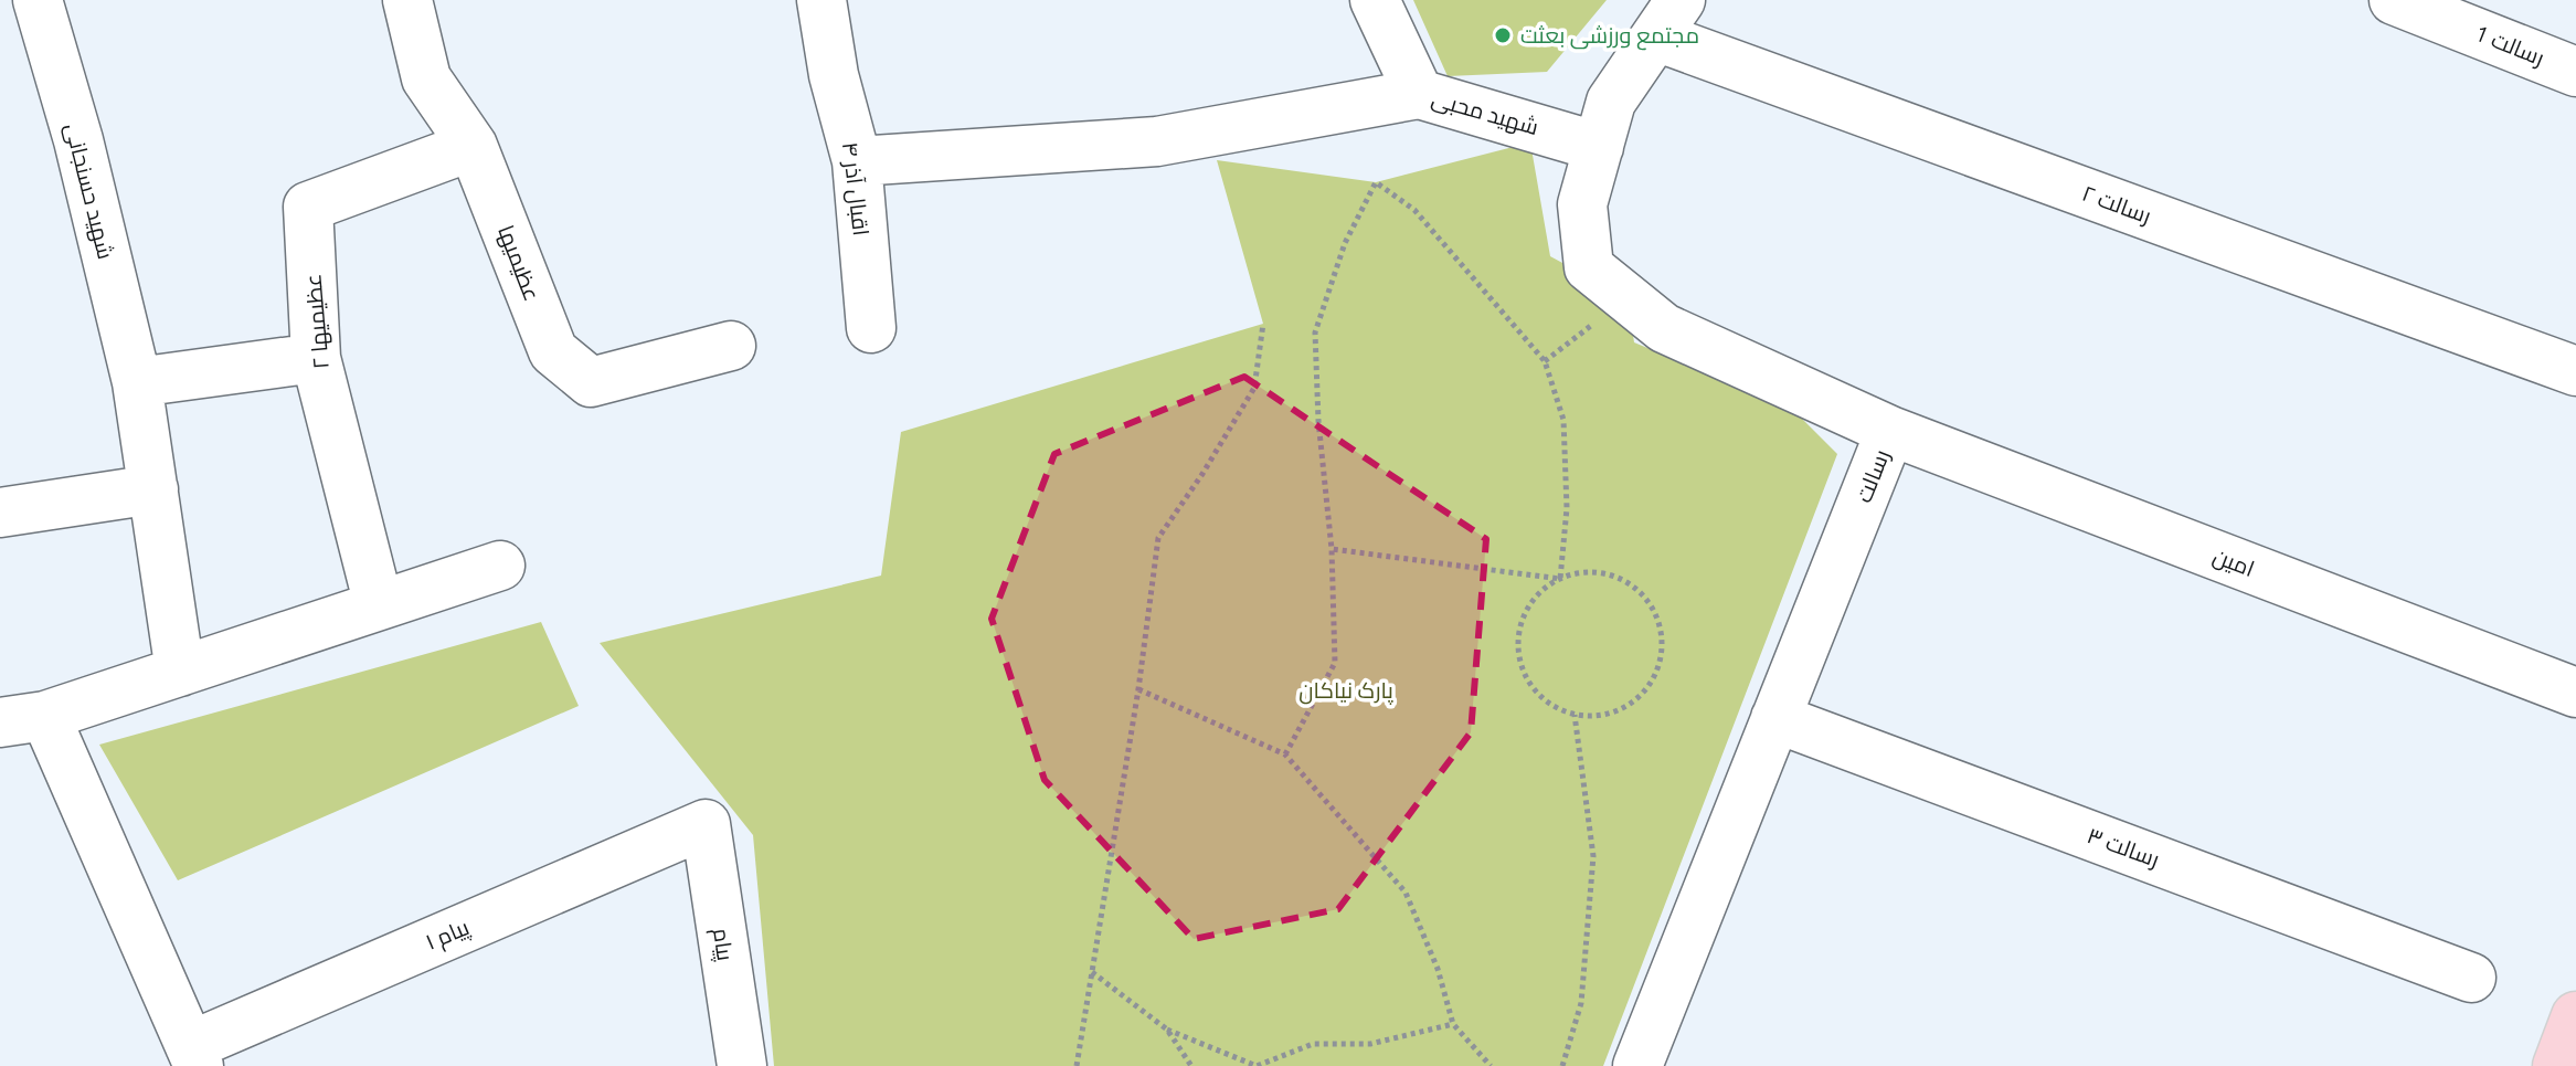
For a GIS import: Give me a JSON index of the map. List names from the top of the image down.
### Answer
{
  "streets": {
    "street": [
      "رسالت 1",
      "شهید محبی",
      "اقبال آذر ۴",
      "شهید حسنجانی",
      "رسالت ۲",
      "عظیمیها",
      "عظیمیها ۲",
      "رسالت",
      "امین",
      "رسالت ۳",
      "پیام ۱",
      "پیام"
    ]
  },
  "crossings": [
    ["شهید محبی", "رسالت"],
    ["رسالت ۲", "رسالت"],
    ["عظیمیها", "عظیمیها ۲"],
    ["رسالت", "امین"],
    ["رسالت", "رسالت ۳"],
    ["پیام ۱", "پیام"]
  ],
  "parks": ["پارک نیاکان"],
  "places": ["مجتمع ورزشی بعثت"]
}
